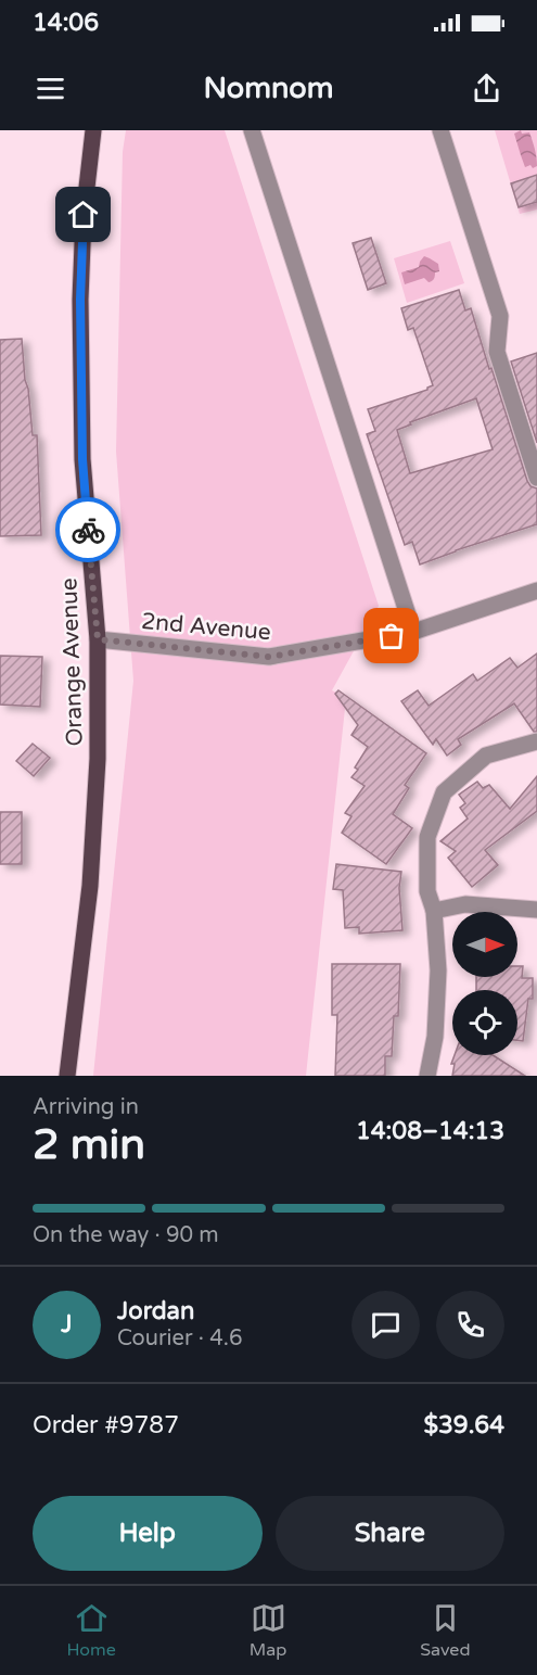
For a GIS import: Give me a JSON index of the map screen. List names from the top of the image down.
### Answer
{
  "streets": {
    "main road": ["Orange Avenue"],
    "street": ["2nd Avenue"]
  },
  "crossings": [
    ["2nd Avenue", "Orange Avenue"]
  ],
  "north": "right",
  "page": {
    "status": "14:06",
    "header": "Nomnom",
    "heading": ["2 min", "Arriving in", "14:08–14:13"],
    "panel": [
      "Jordan",
      "Courier · 4.6",
      "Order #9787",
      "$39.64"
    ],
    "bar": "On the way · 90 m",
    "round": "J",
    "buttons": ["Help", "Share"],
    "tabs": ["Home", "Map", "Saved"]
  }
}
